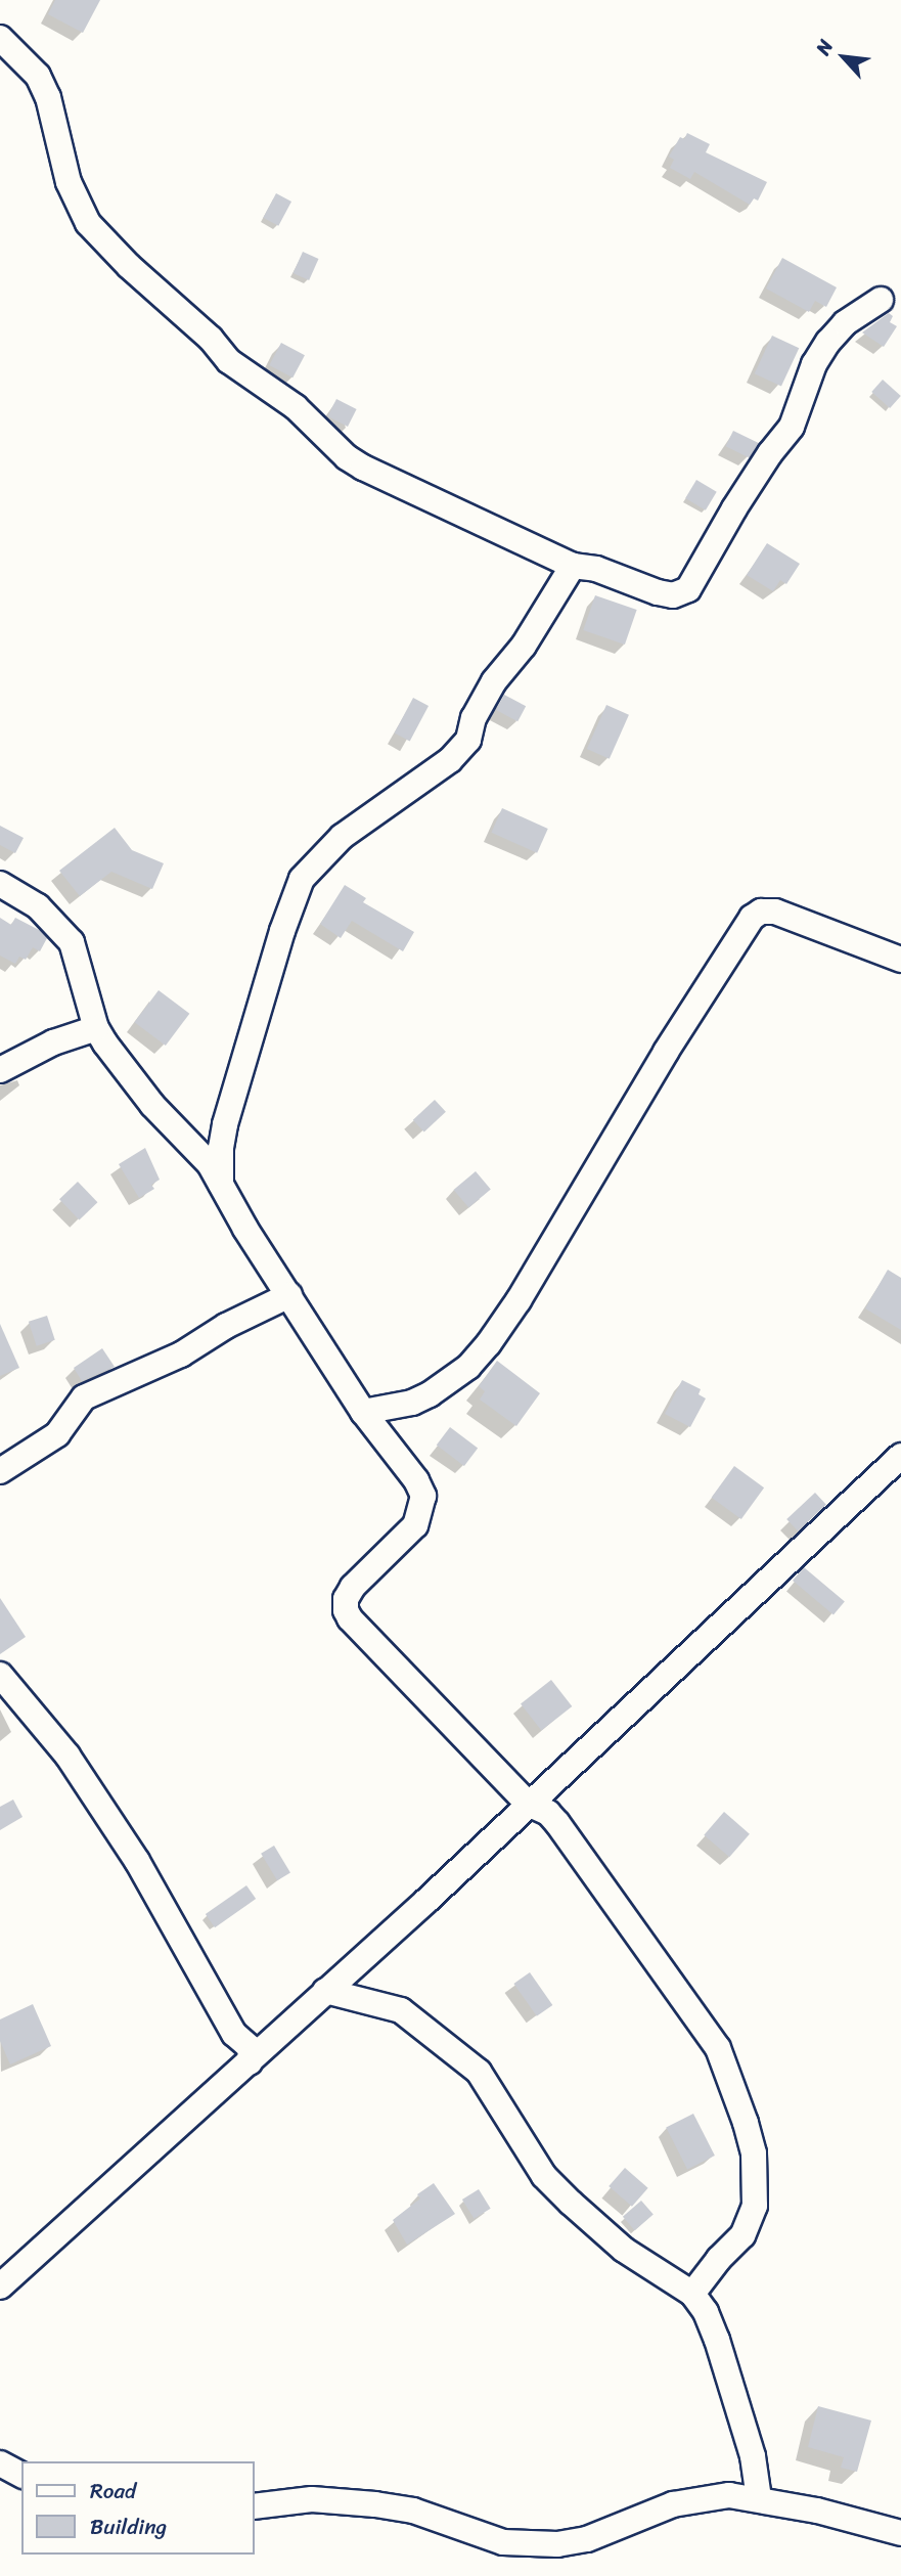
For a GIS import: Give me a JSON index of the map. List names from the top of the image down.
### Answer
{
  "legend": ["Road", "Building"],
  "north": "top left"
}
